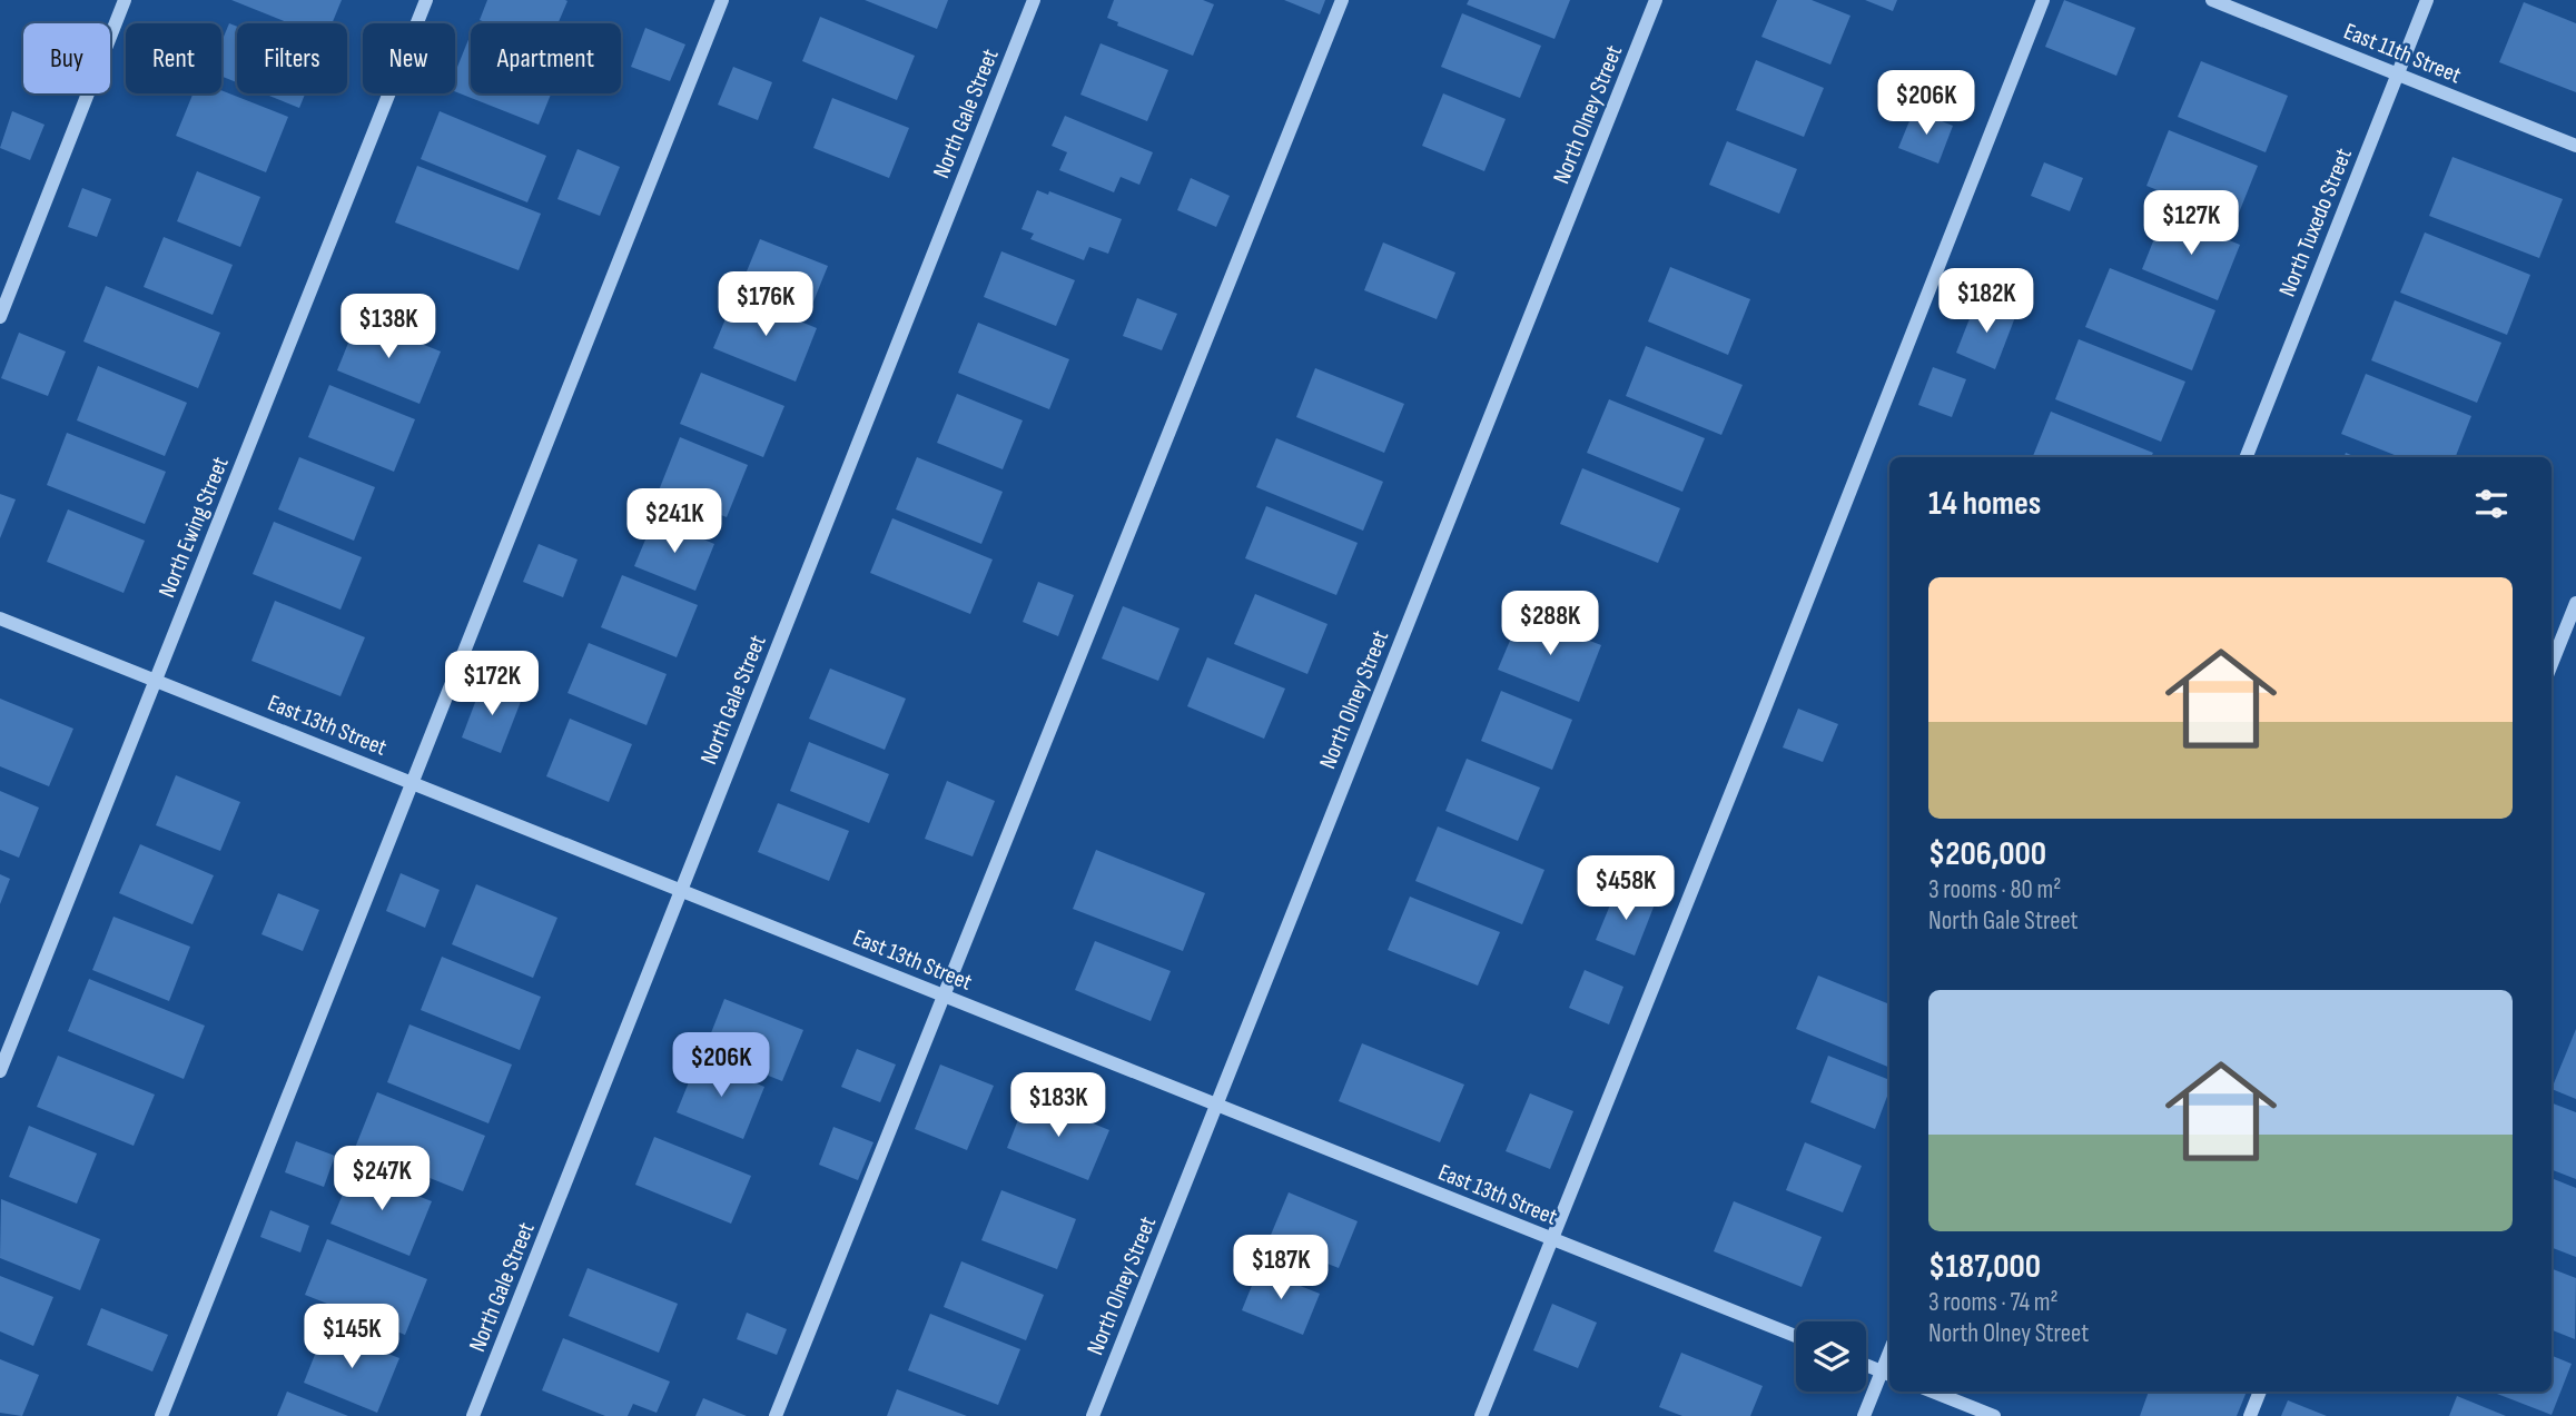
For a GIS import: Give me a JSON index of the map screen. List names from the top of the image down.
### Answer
{
  "streets": {
    "street": [
      "East 11th Street",
      "North Gale Street",
      "North Olney Street",
      "North Tuxedo Street",
      "North Ewing Street",
      "East 13th Street"
    ]
  },
  "crossings": [
    ["East 11th Street", "North Tuxedo Street"],
    ["North Gale Street", "East 13th Street"],
    ["North Olney Street", "East 13th Street"],
    ["North Ewing Street", "East 13th Street"]
  ],
  "page": {
    "chip": [
      "Buy",
      "Rent",
      "Filters",
      "New",
      "Apartment"
    ],
    "price": [
      "$206K",
      "$127K",
      "$182K",
      "$176K",
      "$138K",
      "$241K",
      "$288K",
      "$172K",
      "$458K",
      "$206K",
      "$183K",
      "$247K",
      "$187K",
      "$145K"
    ],
    "heading": "14 homes",
    "list": [
      {
        "name": "$206,000",
        "note": "3 rooms · 80 m² · North Gale Street"
      },
      {
        "name": "$187,000",
        "note": "3 rooms · 74 m² · North Olney Street"
      }
    ]
  }
}
